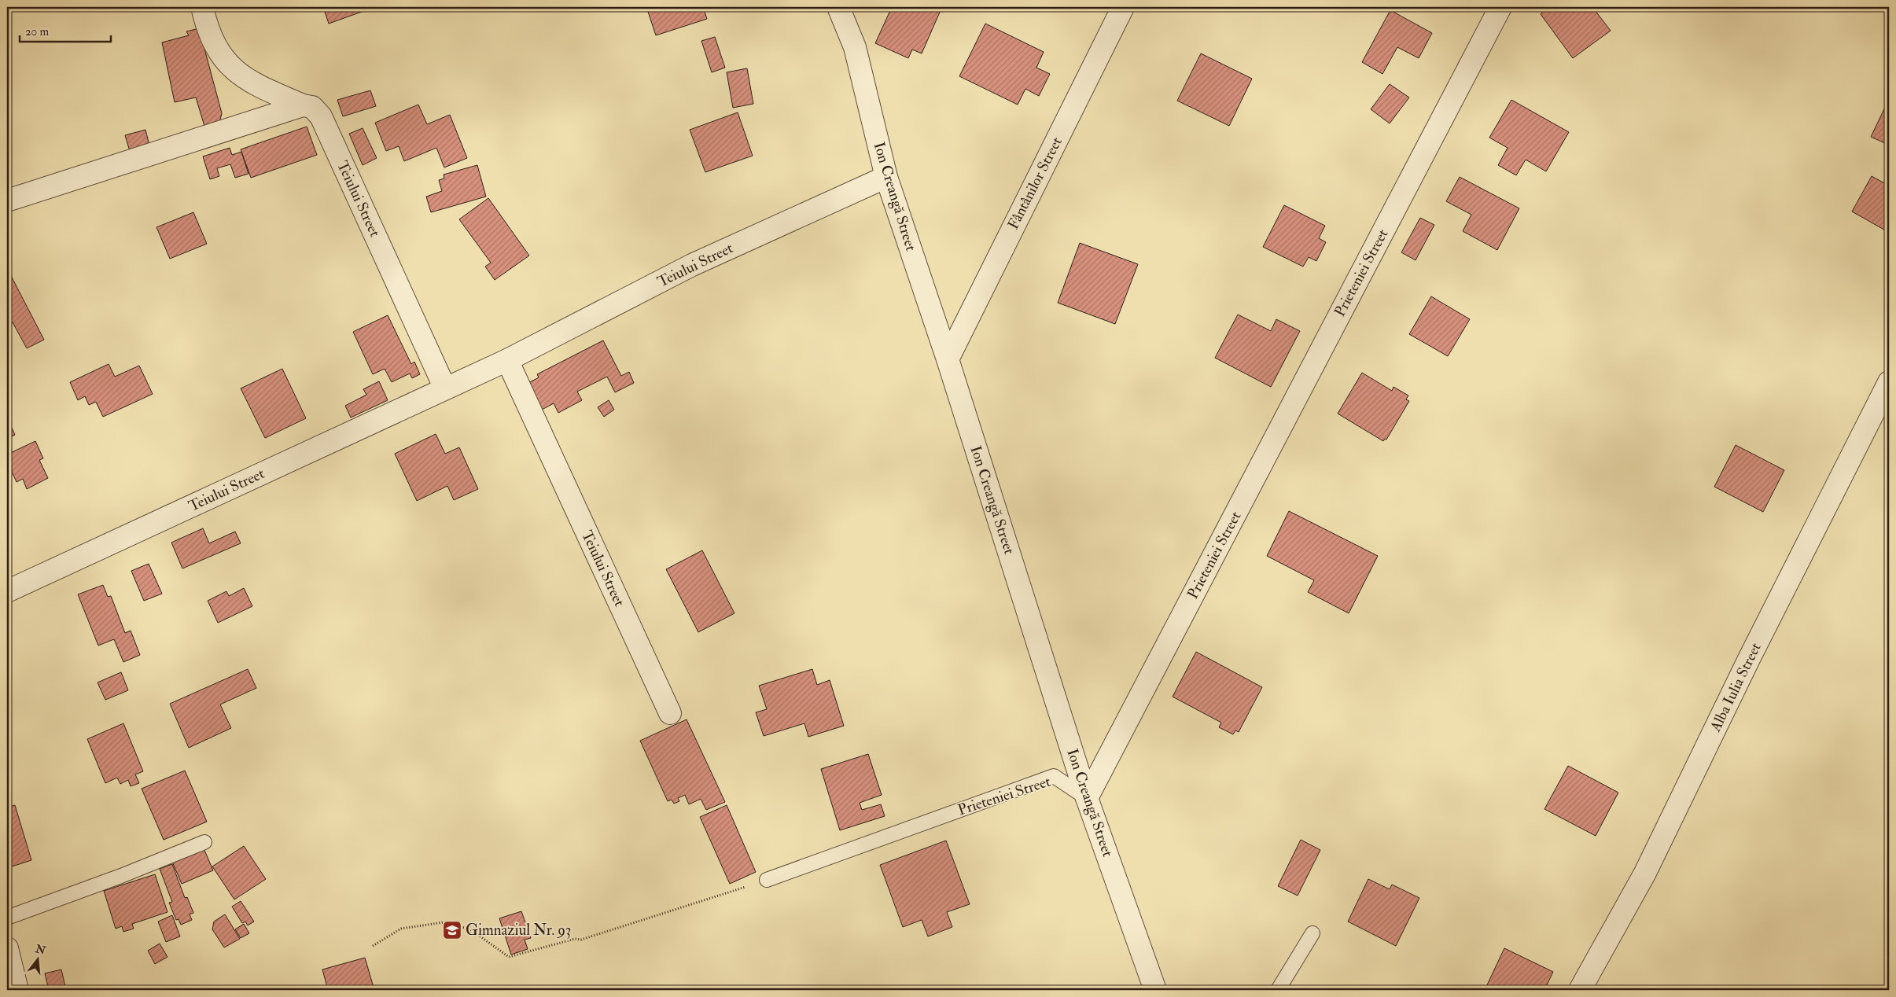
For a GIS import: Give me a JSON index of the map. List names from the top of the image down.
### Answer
{
  "streets": {
    "street": [
      "Fântânilor Street",
      "Ion Creangă Street",
      "Teiului Street",
      "Prieteniei Street",
      "Alba Iulia Street"
    ]
  },
  "crossings": [
    ["Fântânilor Street", "Ion Creangă Street"],
    ["Ion Creangă Street", "Teiului Street"],
    ["Ion Creangă Street", "Prieteniei Street"]
  ],
  "places": {
    "school or university": ["Gimnaziul Nr. 93"]
  },
  "scale_bar": "20 m",
  "north": "top"
}
